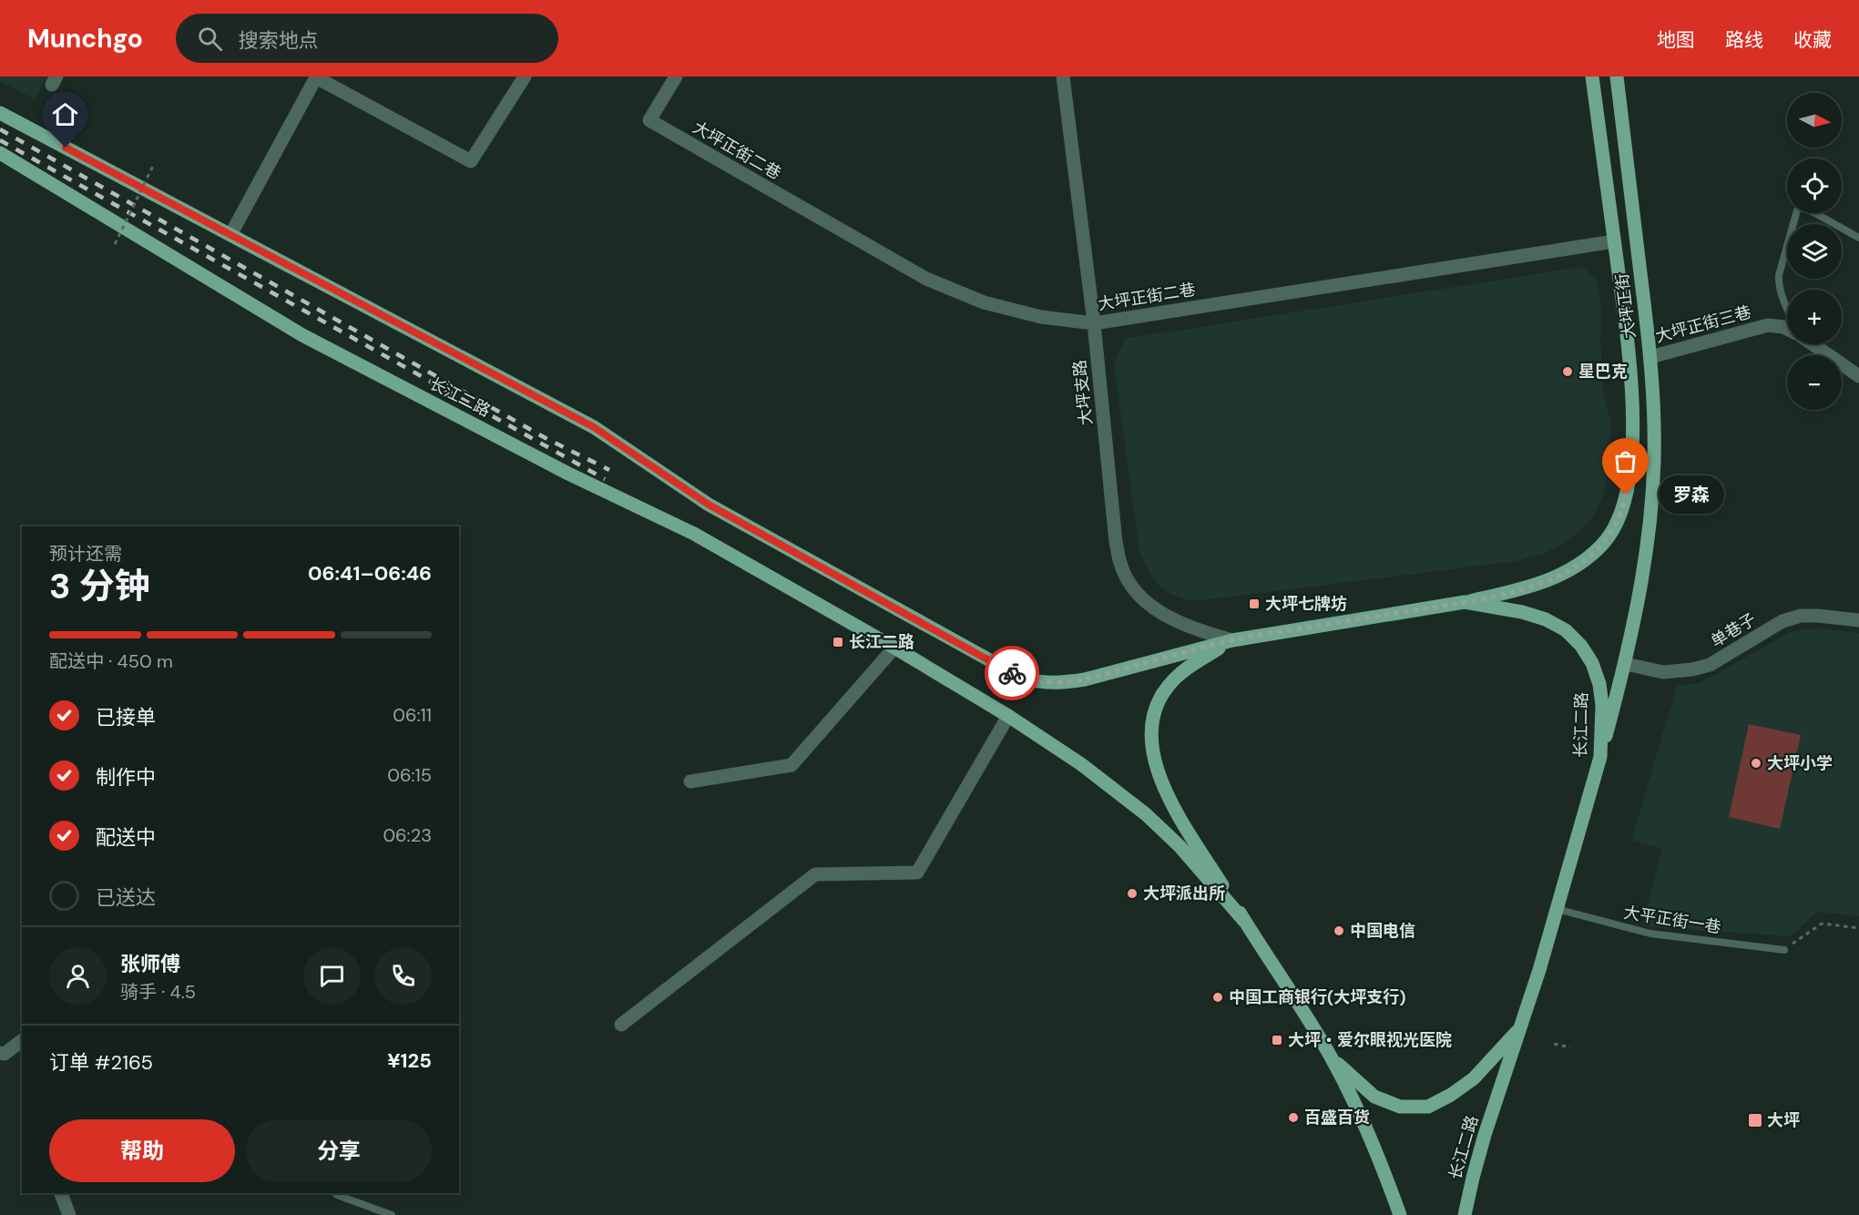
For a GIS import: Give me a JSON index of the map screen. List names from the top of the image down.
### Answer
{
  "streets": {
    "main road": ["大坪正街", "长江二路"],
    "street": [
      "大坪正街二巷",
      "大坪正街三巷",
      "大坪支路",
      "单巷子"
    ],
    "lane": ["大平正街一巷"]
  },
  "crossings": [
    ["大坪正街二巷", "大坪正街"],
    ["大坪正街二巷", "大坪支路"],
    ["大坪正街", "大坪正街三巷"],
    ["大坪正街", "长江二路"],
    ["大坪正街", "单巷子"],
    ["大坪支路", "长江二路"],
    ["长江二路", "大平正街一巷"]
  ],
  "places": {
    "other": [
      "星巴克",
      "罗森",
      "大坪小学",
      "大坪派出所",
      "中国电信",
      "中国工商银行(大坪支行)",
      "百盛百货"
    ],
    "transit": [
      "大坪七牌坊",
      "长江二路",
      "大坪‧爱尔眼视光医院",
      "大坪"
    ]
  },
  "north": "right",
  "page": {
    "header": "Munchgo",
    "search": "搜索地点",
    "nav": ["地图", "路线", "收藏"],
    "map_buttons": ["+", "−"],
    "bubble": "罗森",
    "heading": ["3 分钟", "预计还需", "06:41–06:46"],
    "panel": [
      "张师傅",
      "骑手 · 4.5",
      "订单 #2165",
      "¥125"
    ],
    "bar": "配送中 · 450 m",
    "list": [
      ["已接单", "06:11"],
      ["制作中", "06:15"],
      ["配送中", "06:23"],
      "已送达"
    ],
    "buttons": ["帮助", "分享"]
  }
}
